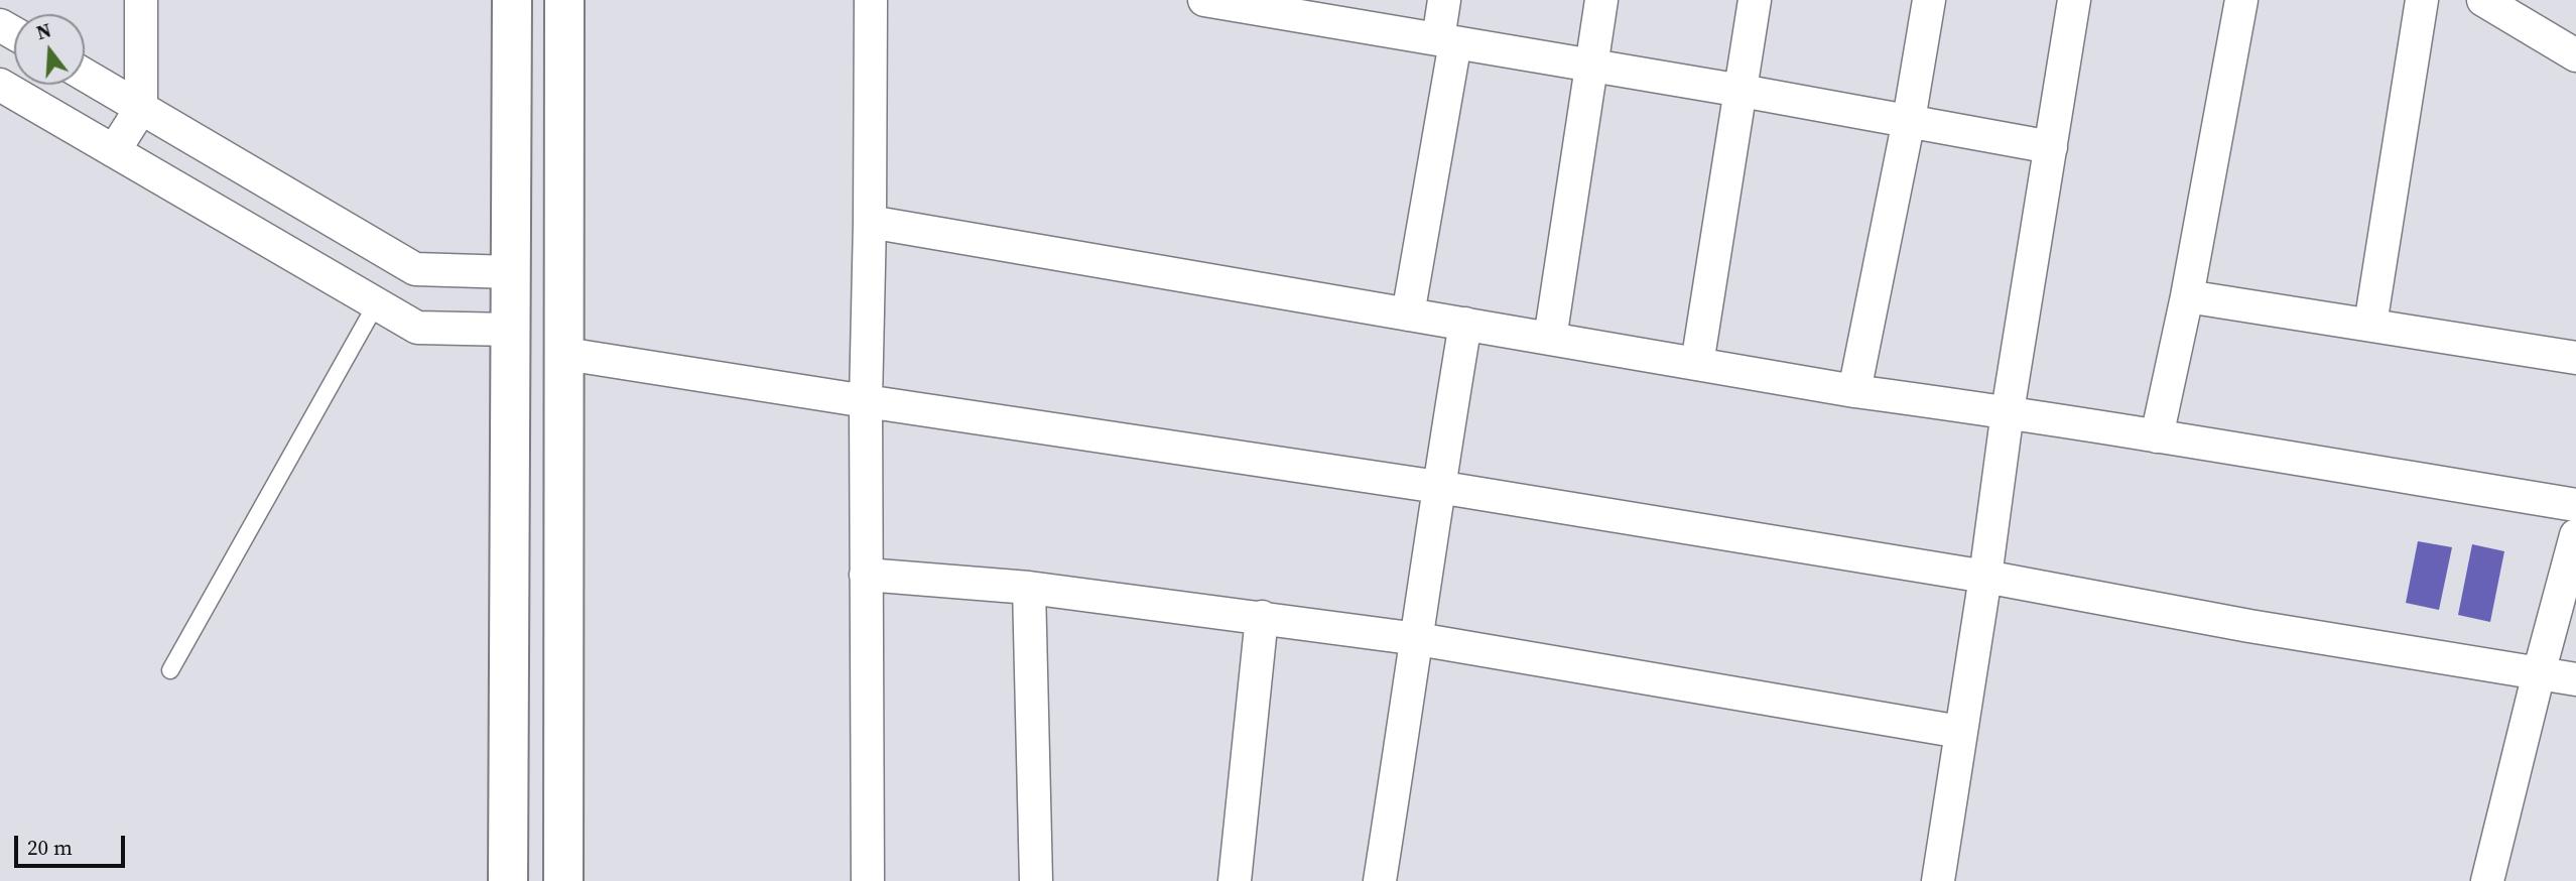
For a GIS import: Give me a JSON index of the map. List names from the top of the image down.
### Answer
{
  "scale_bar": "20 m",
  "north": "top"
}
